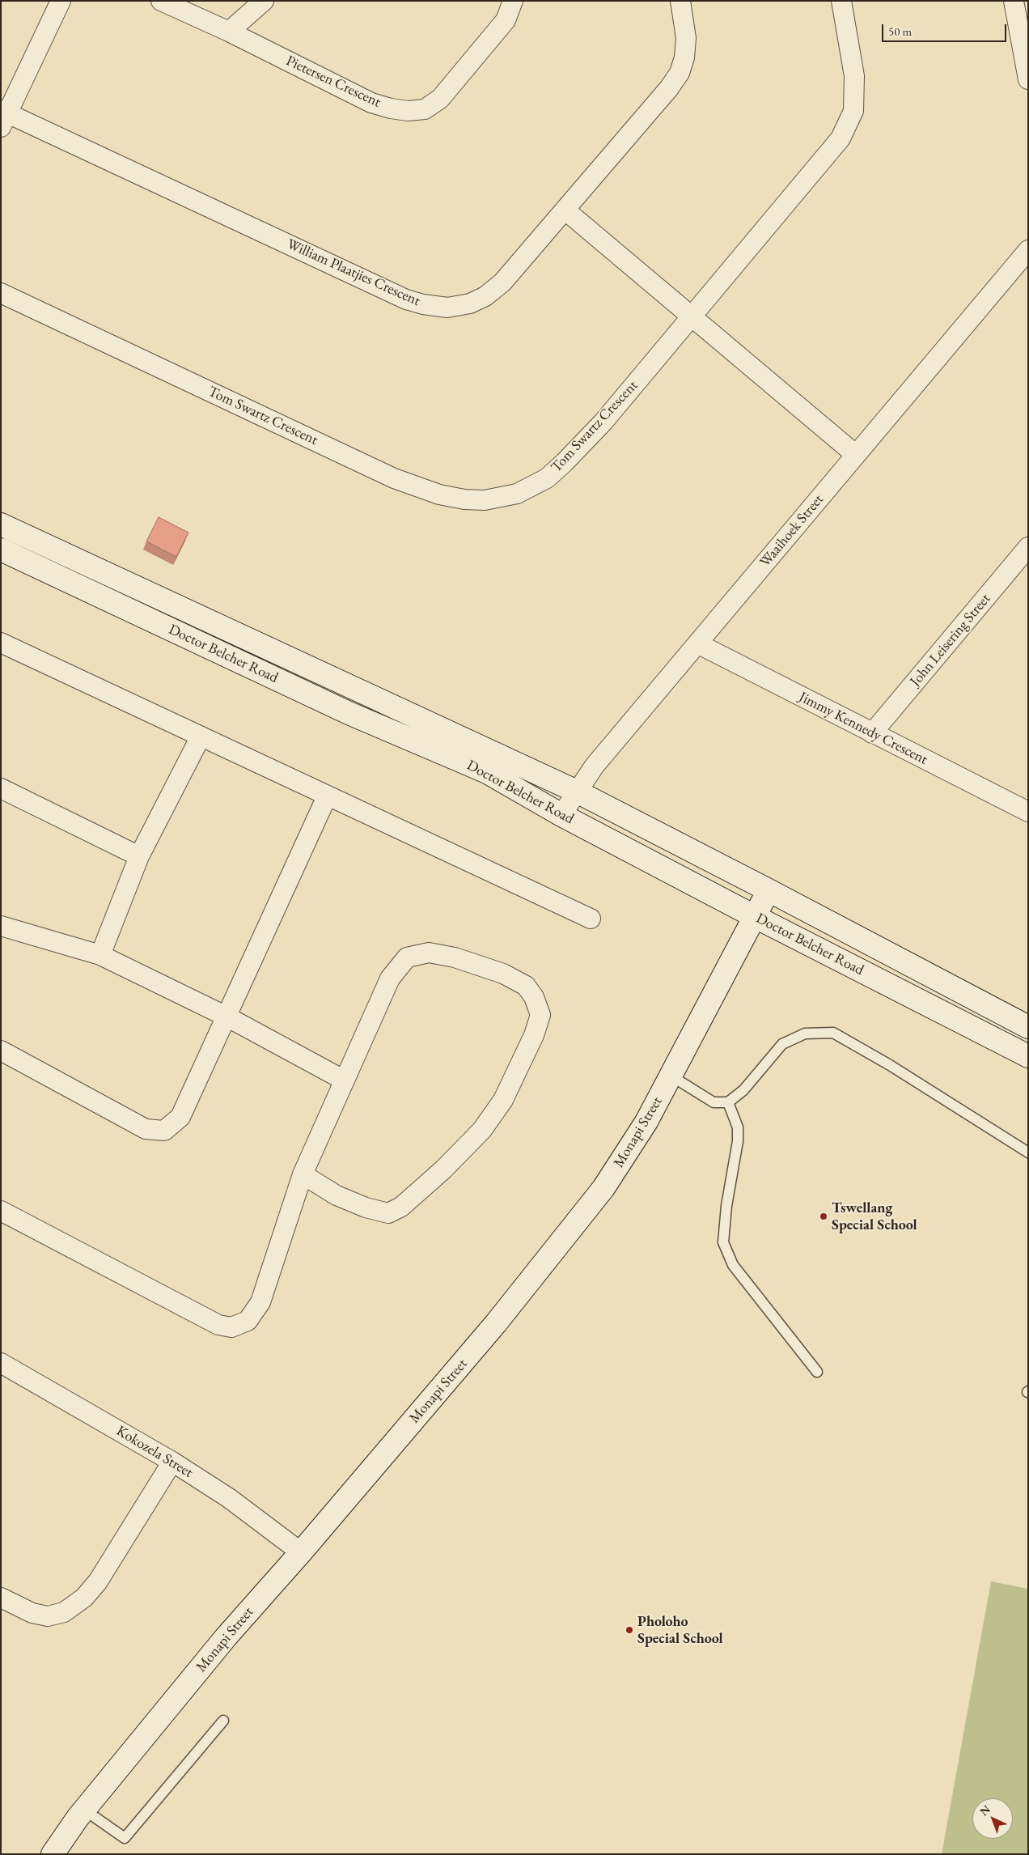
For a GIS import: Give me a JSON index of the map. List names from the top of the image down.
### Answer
{
  "streets": {
    "main road": ["Doctor Belcher Road", "Monapi Street"],
    "street": [
      "Pietersen Crescent",
      "William Plaatjies Crescent",
      "Tom Swartz Crescent",
      "Waaihoek Street",
      "John Leisering Street",
      "Jimmy Kennedy Crescent",
      "Kokozela Street"
    ]
  },
  "crossings": [
    ["Waaihoek Street", "Doctor Belcher Road"],
    ["Waaihoek Street", "Jimmy Kennedy Crescent"],
    ["John Leisering Street", "Jimmy Kennedy Crescent"],
    ["Doctor Belcher Road", "Monapi Street"],
    ["Monapi Street", "Kokozela Street"]
  ],
  "places": ["Tswellang Special School", "Pholoho Special School"],
  "scale_bar": "50 m",
  "north": "top left"
}
